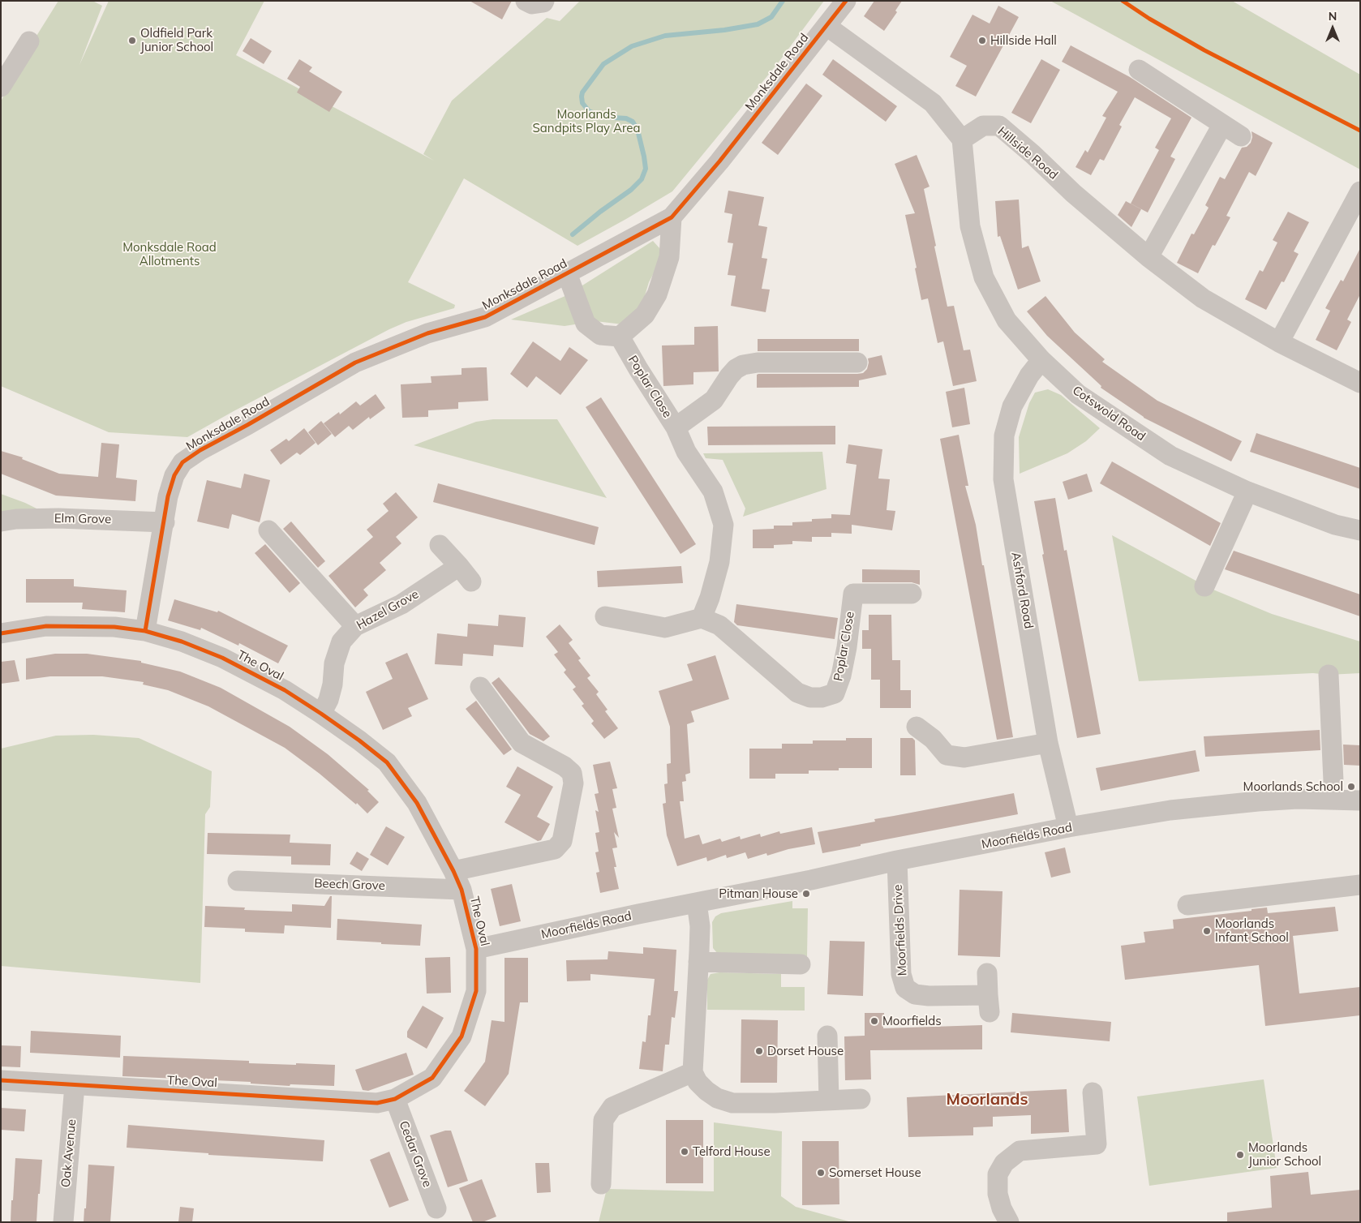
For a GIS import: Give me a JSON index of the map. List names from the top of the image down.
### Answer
{
  "streets": {
    "street": [
      "Monksdale Road",
      "Hillside Road",
      "Poplar Close",
      "Cotswold Road",
      "Elm Grove",
      "Ashford Road",
      "Hazel Grove",
      "The Oval",
      "Moorfields Road",
      "Beech Grove",
      "Moorfields Drive",
      "Oak Avenue",
      "Cedar Grove"
    ]
  },
  "crossings": [
    ["Monksdale Road", "Poplar Close"],
    ["Monksdale Road", "Elm Grove"],
    ["Monksdale Road", "The Oval"],
    ["Hillside Road", "Cotswold Road"],
    ["Cotswold Road", "Ashford Road"],
    ["Ashford Road", "Moorfields Road"],
    ["Hazel Grove", "The Oval"],
    ["The Oval", "Moorfields Road"],
    ["The Oval", "Beech Grove"],
    ["The Oval", "Oak Avenue"],
    ["The Oval", "Cedar Grove"],
    ["Moorfields Road", "Moorfields Drive"]
  ],
  "districts": ["Moorlands"],
  "parks": ["Moorlands Sandpits Play Area", "Monksdale Road Allotments"],
  "places": [
    "Oldfield Park Junior School",
    "Hillside Hall",
    "Moorlands School",
    "Pitman House",
    "Moorlands Infant School",
    "Moorfields",
    "Dorset House",
    "Telford House",
    "Moorlands Junior School",
    "Somerset House"
  ],
  "north": "top"
}
